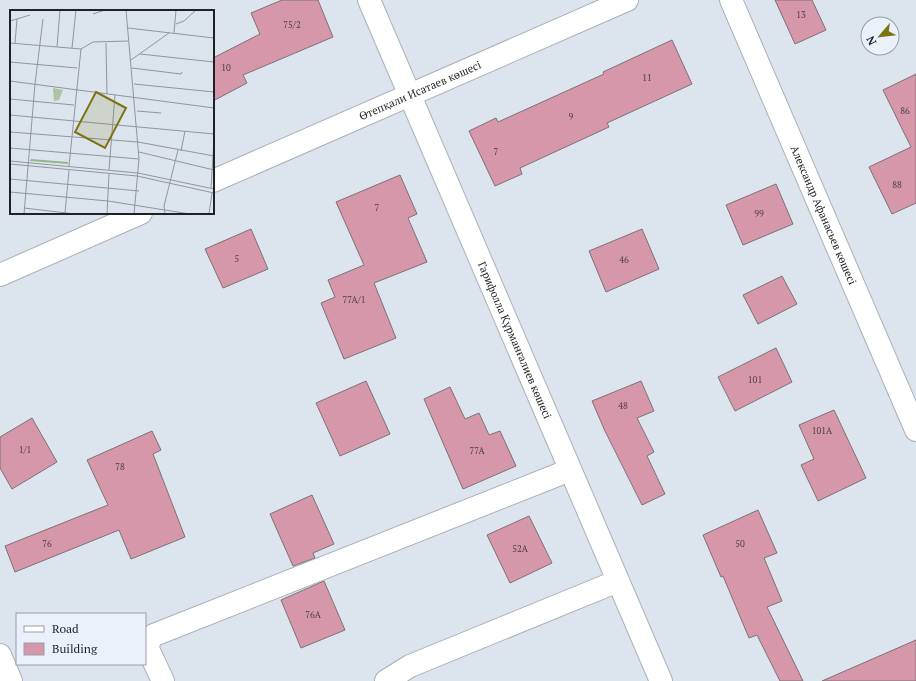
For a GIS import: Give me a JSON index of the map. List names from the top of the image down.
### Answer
{
  "streets": {
    "street": ["Өтепқали Исатаев көшесі", "Александр Афанасьев көшесі", "Гарифолла Құрманғалиев көшесі"]
  },
  "crossings": [
    ["Өтепқали Исатаев көшесі", "Гарифолла Құрманғалиев көшесі"]
  ],
  "house_numbers": [
    "13",
    "75/2",
    "10",
    "11",
    "86",
    "9",
    "7",
    "88",
    "7",
    "99",
    "5",
    "46",
    "77А/1",
    "101",
    "48",
    "101А",
    "1/1",
    "77А",
    "78",
    "76",
    "50",
    "52А",
    "76А"
  ],
  "legend": ["Road", "Building"],
  "north": "bottom left"
}
